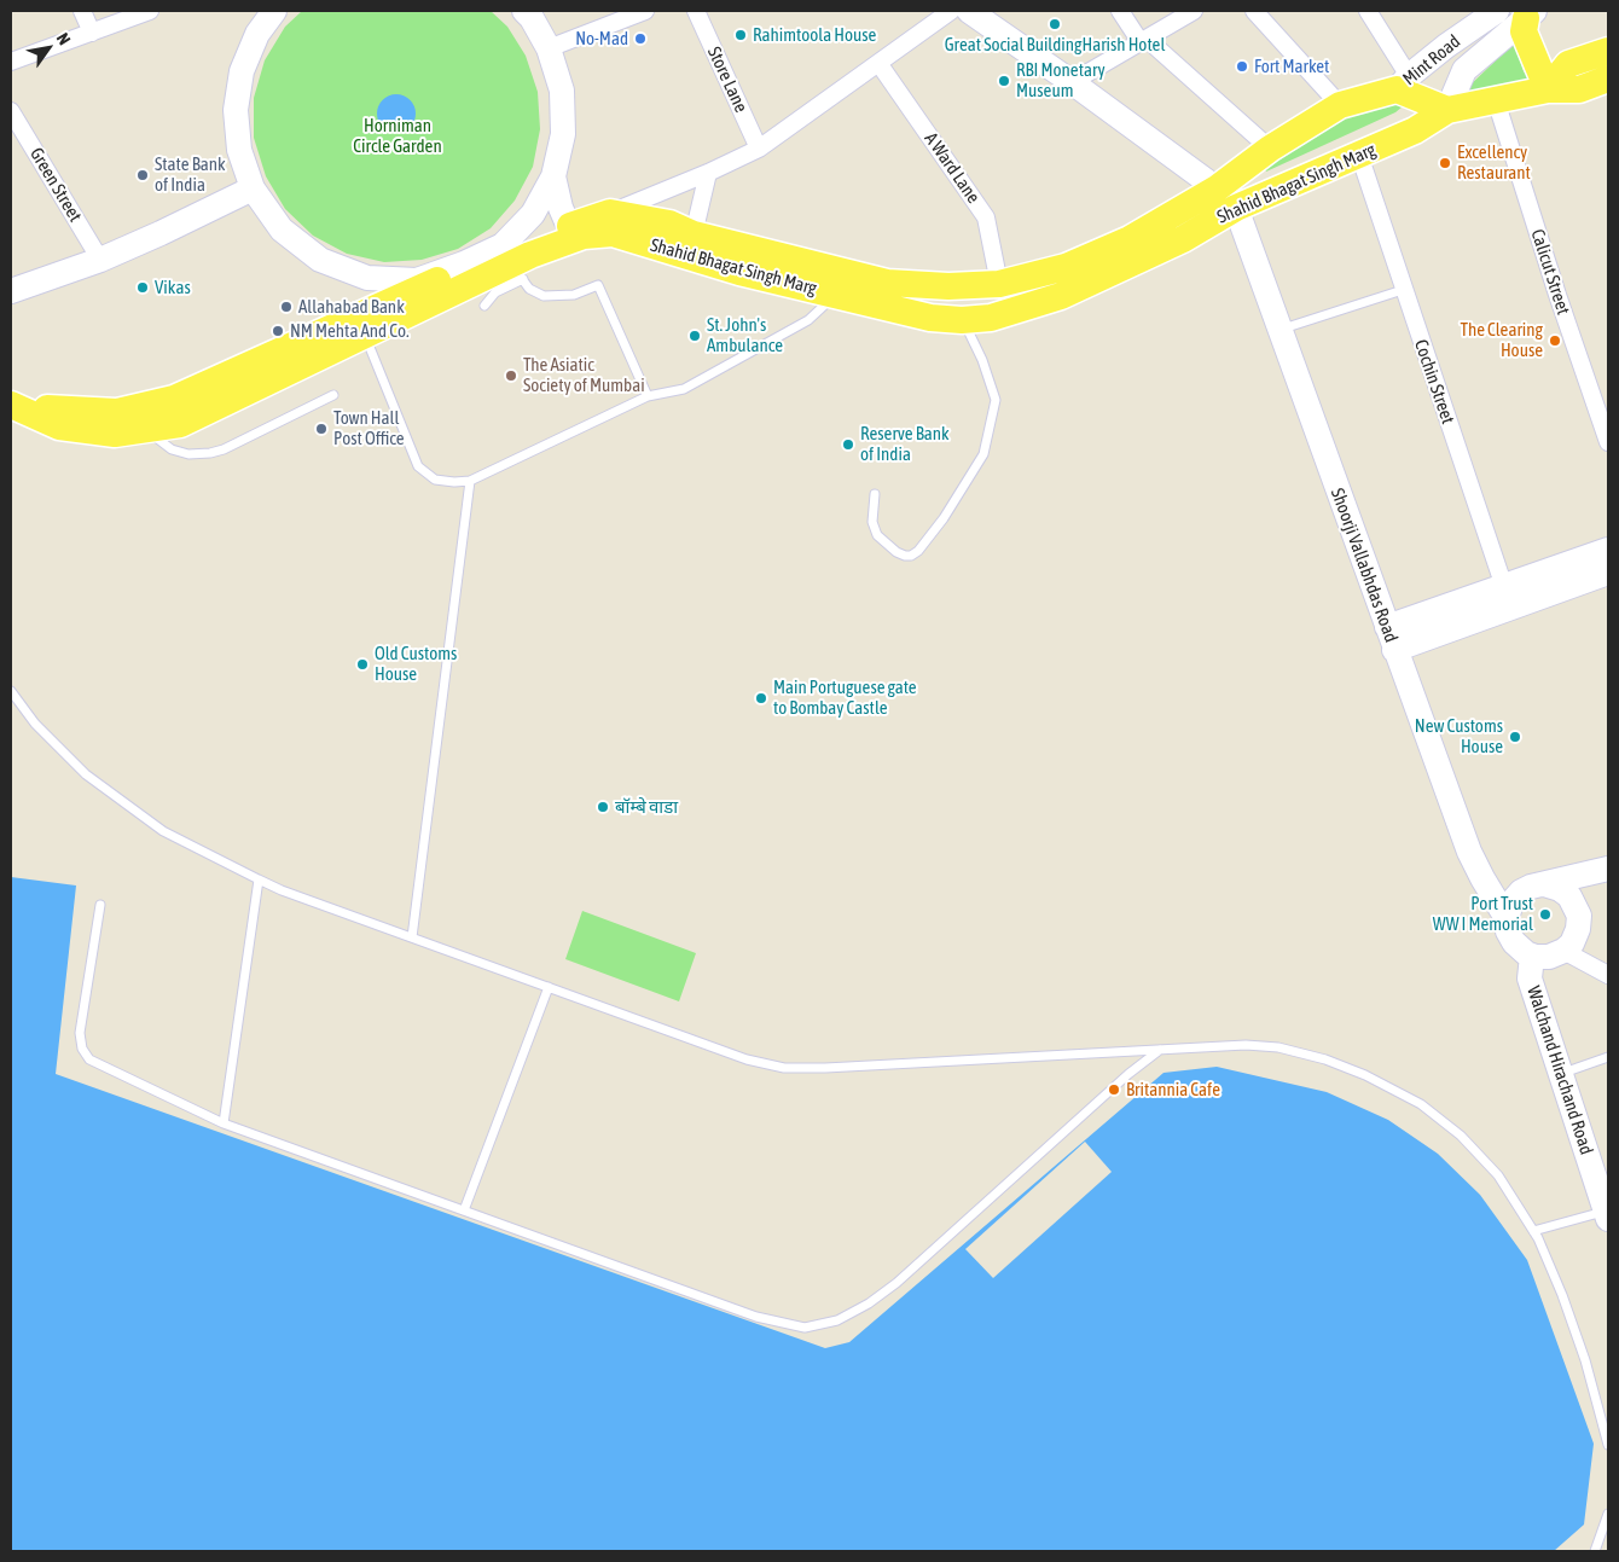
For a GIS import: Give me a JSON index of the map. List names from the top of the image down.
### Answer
{
  "streets": {
    "main road": ["Shahid Bhagat Singh Marg"],
    "street": [
      "Mint Road",
      "Store Lane",
      "A Ward Lane",
      "Green Street",
      "Calicut Street",
      "Cochin Street",
      "Shoorji Vallabhdas Road",
      "Walchand Hirachand Road"
    ]
  },
  "crossings": [
    ["Mint Road", "Shahid Bhagat Singh Marg"],
    ["A Ward Lane", "Shahid Bhagat Singh Marg"],
    ["Shahid Bhagat Singh Marg", "Calicut Street"],
    ["Shahid Bhagat Singh Marg", "Cochin Street"],
    ["Shahid Bhagat Singh Marg", "Shoorji Vallabhdas Road"],
    ["Shoorji Vallabhdas Road", "Walchand Hirachand Road"]
  ],
  "parks": ["Horniman Circle Garden"],
  "places": [
    "Great Social BuildingHarish Hotel",
    "Rahimtoola House",
    "No-Mad",
    "Fort Market",
    "RBI Monetary Museum",
    "Excellency Restaurant",
    "State Bank of India",
    "Vikas",
    "Allahabad Bank",
    "NM Mehta And Co.",
    "St. John's Ambulance",
    "The Clearing House",
    "The Asiatic Society of Mumbai",
    "Town Hall Post Office",
    "Reserve Bank of India",
    "Old Customs House",
    "Main Portuguese gate to Bombay Castle",
    "New Customs House",
    "बॉम्बे वाडा",
    "Port Trust WW I Memorial",
    "Britannia Cafe"
  ],
  "north": "top right"
}
